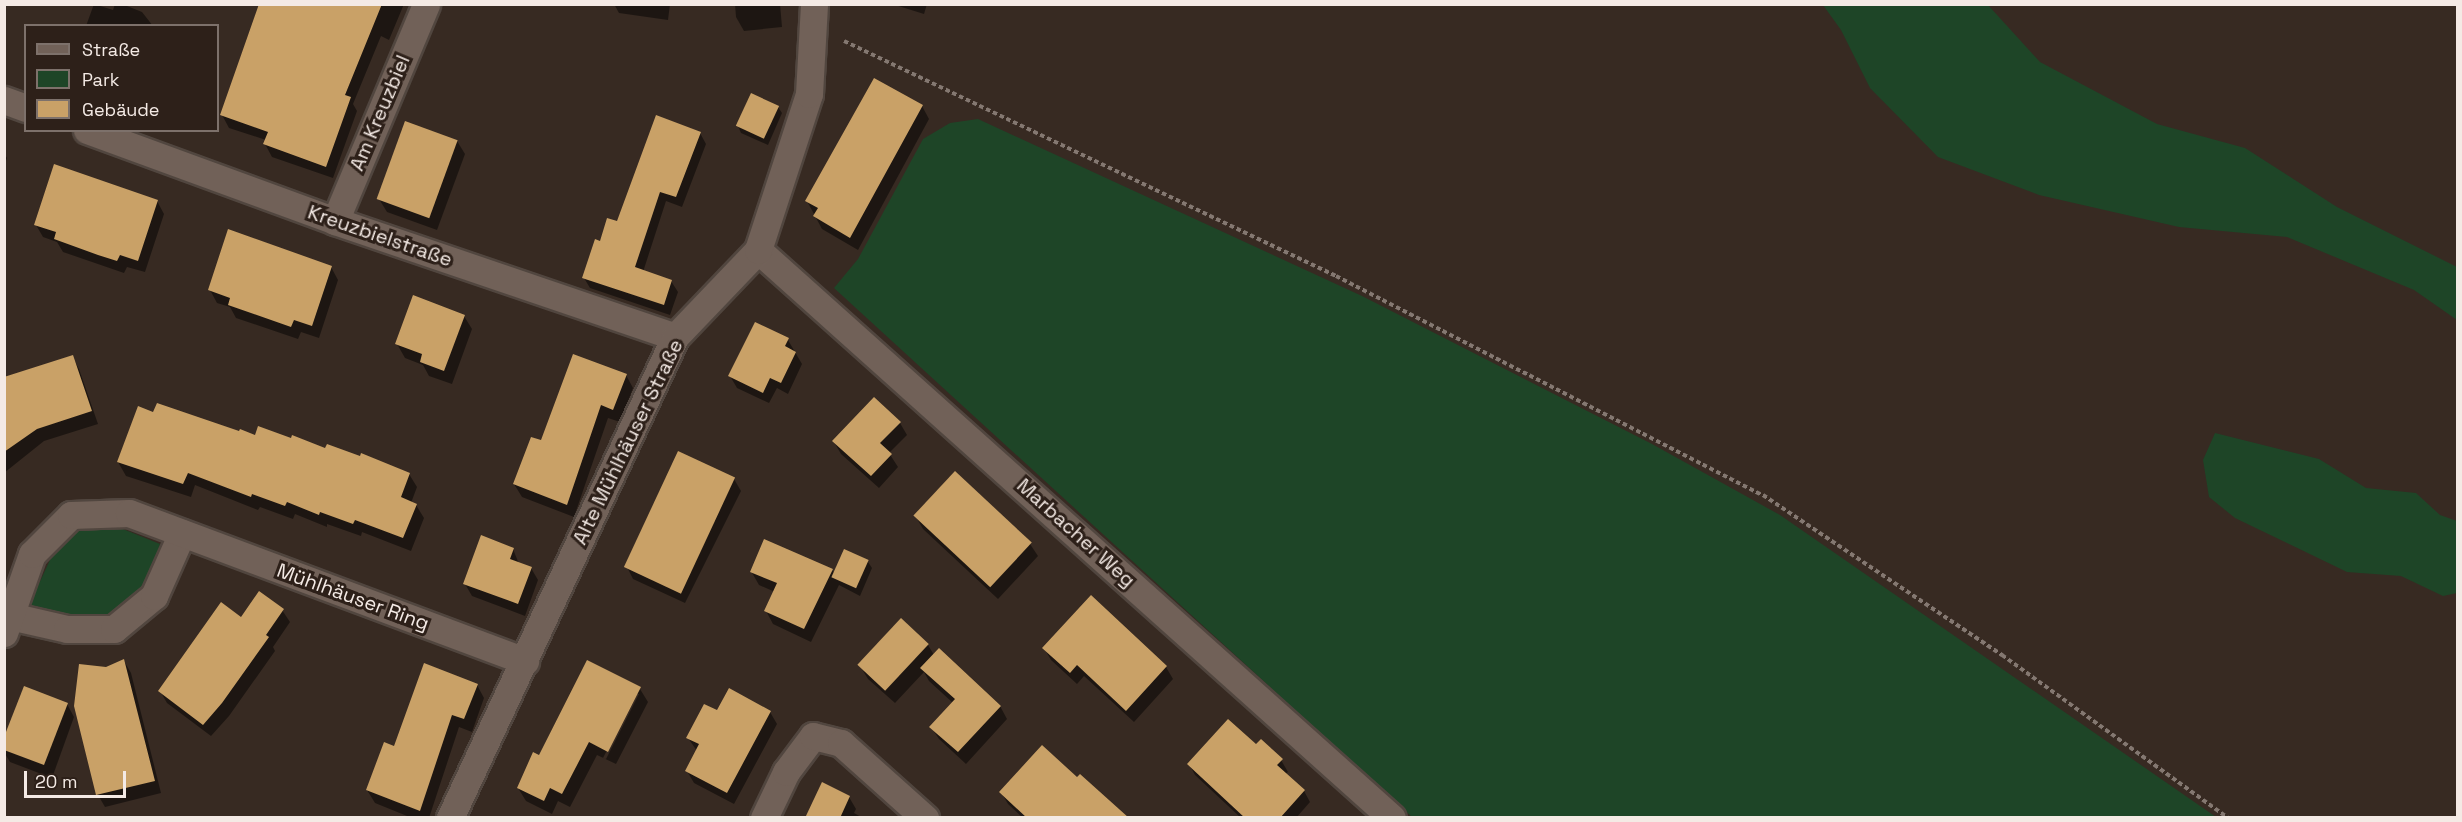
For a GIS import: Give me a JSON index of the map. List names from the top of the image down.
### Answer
{
  "streets": {
    "street": [
      "Am Kreuzbiel",
      "Kreuzbielstraße",
      "Alte Mühlhäuser Straße",
      "Marbacher Weg",
      "Mühlhäuser Ring"
    ]
  },
  "crossings": [
    ["Am Kreuzbiel", "Kreuzbielstraße"],
    ["Kreuzbielstraße", "Alte Mühlhäuser Straße"],
    ["Alte Mühlhäuser Straße", "Marbacher Weg"],
    ["Alte Mühlhäuser Straße", "Mühlhäuser Ring"]
  ],
  "legend": ["Straße", "Park", "Gebäude"],
  "scale_bar": "20 m"
}
